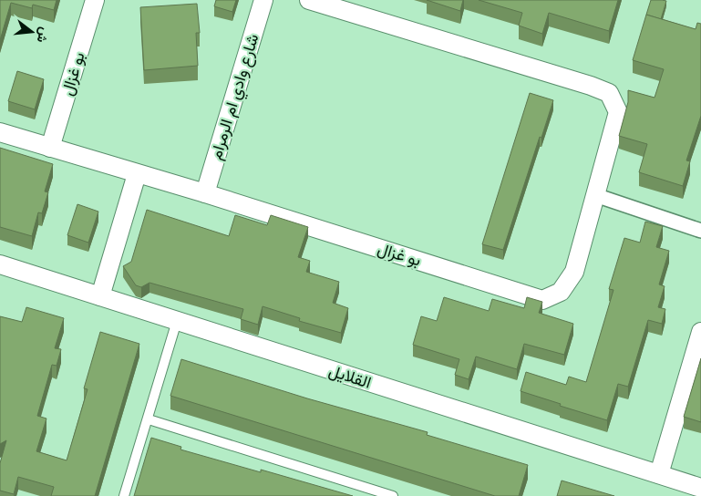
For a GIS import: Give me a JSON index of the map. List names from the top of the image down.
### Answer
{
  "streets": {
    "street": ["بو غزال", "شارع وادي ام الرمرام", "القلايل"]
  },
  "crossings": [
    ["بو غزال", "شارع وادي ام الرمرام"]
  ],
  "north": "right"
}
